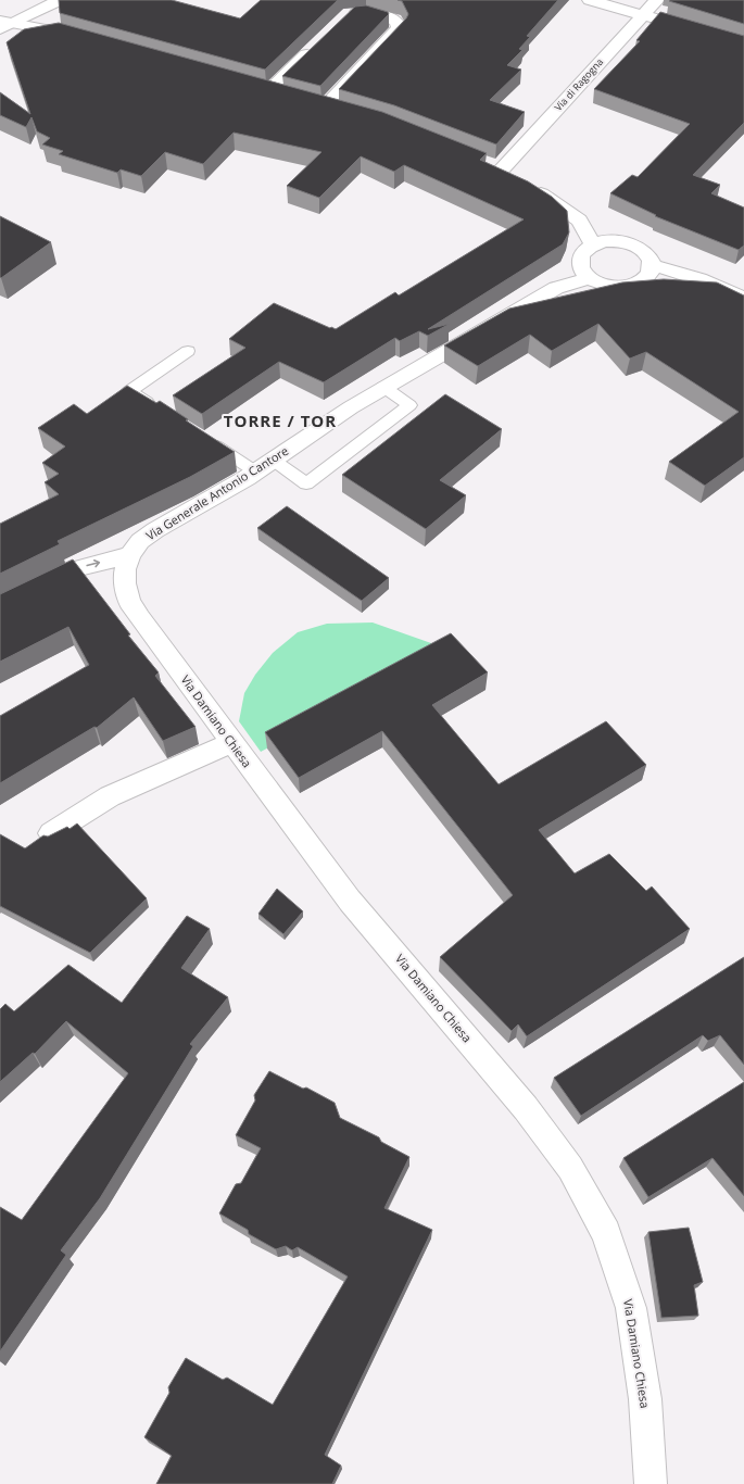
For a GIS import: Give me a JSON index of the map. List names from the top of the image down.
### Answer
{
  "streets": {
    "street": ["Via di Ragogna", "Via Generale Antonio Cantore", "Via Damiano Chiesa"]
  },
  "crossings": [
    ["Via Generale Antonio Cantore", "Via Damiano Chiesa"]
  ],
  "districts": ["TORRE / TOR"]
}
